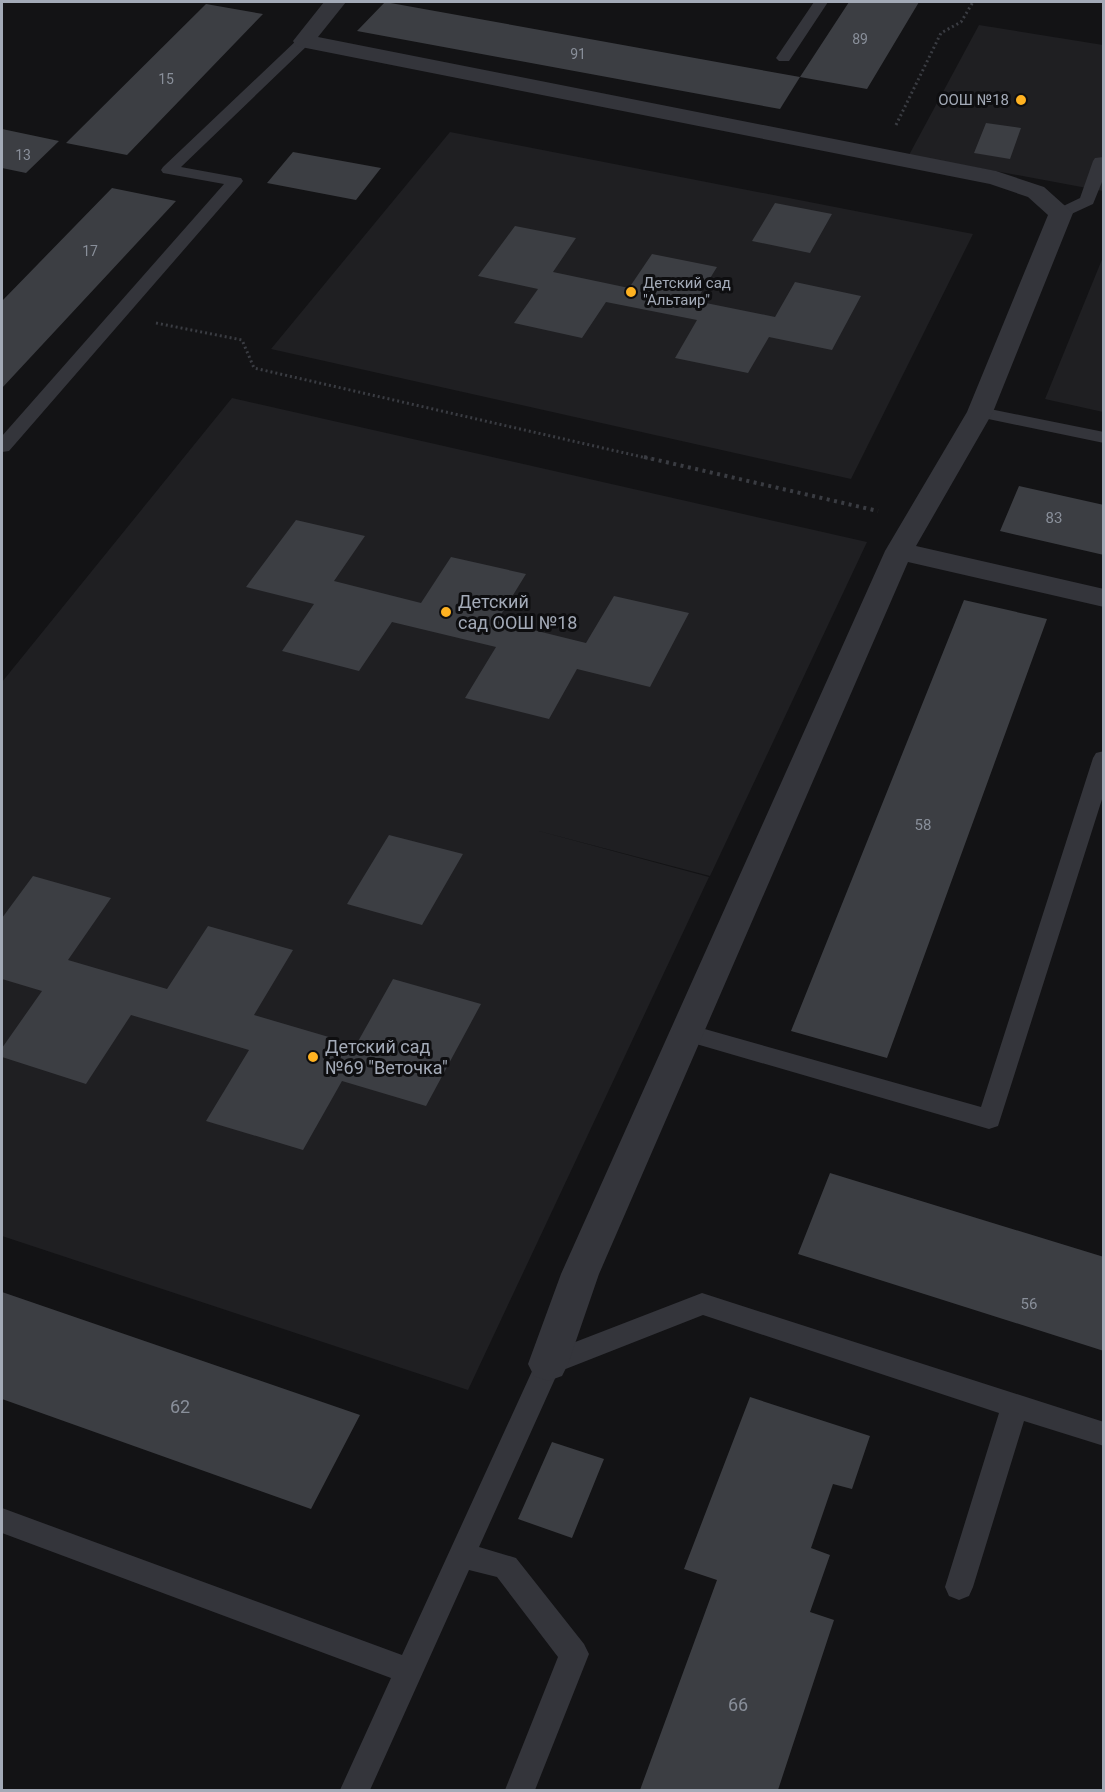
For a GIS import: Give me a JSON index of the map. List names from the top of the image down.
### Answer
{
  "places": [
    "ООШ №18",
    "Детский сад \"Альтаир\"",
    "Детский сад ООШ №18",
    "Детский сад №69 \"Веточка\""
  ],
  "house_numbers": [
    "89",
    "91",
    "15",
    "13",
    "17",
    "83",
    "58",
    "56",
    "62",
    "66"
  ]
}
